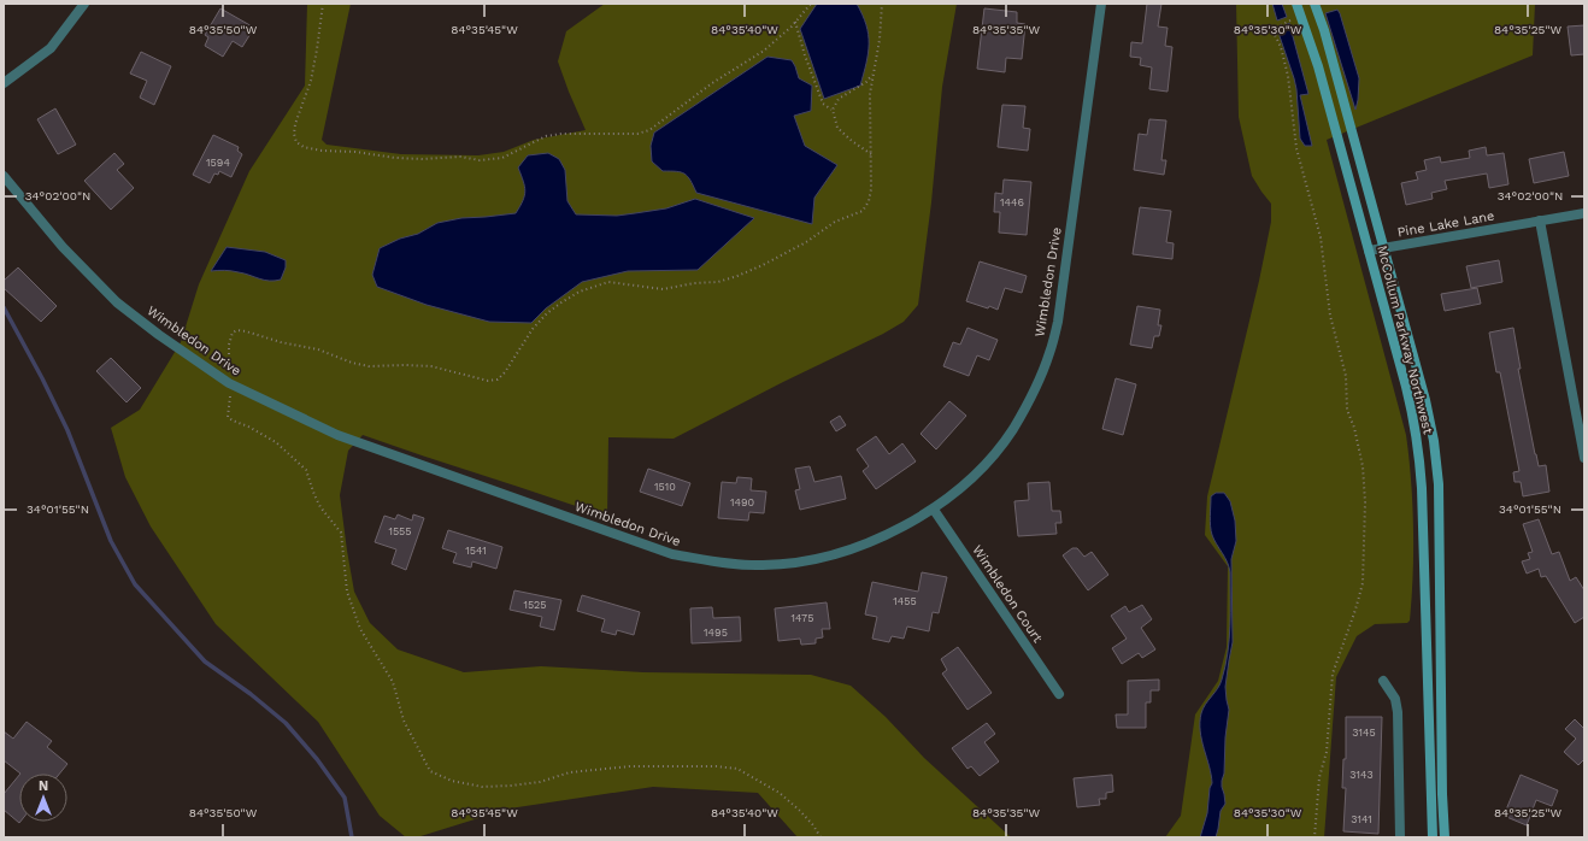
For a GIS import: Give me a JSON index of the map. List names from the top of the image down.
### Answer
{
  "streets": {
    "street": [
      "Pine Lake Lane",
      "Wimbledon Drive",
      "McCollum Parkway Northwest",
      "Wimbledon Court"
    ]
  },
  "crossings": [
    ["Pine Lake Lane", "McCollum Parkway Northwest"],
    ["Wimbledon Drive", "Wimbledon Court"]
  ],
  "house_numbers": [
    "1594",
    "1446",
    "1510",
    "1490",
    "1555",
    "1541",
    "1455",
    "1525",
    "1475",
    "1495",
    "3145",
    "3143",
    "3141"
  ],
  "north": "top",
  "coordinates": [
    "84°35'50\"W",
    "84°35'45\"W",
    "84°35'40\"W",
    "84°35'35\"W",
    "84°35'30\"W",
    "84°35'25\"W",
    "34°02'00\"N",
    "34°01'55\"N"
  ]
}
